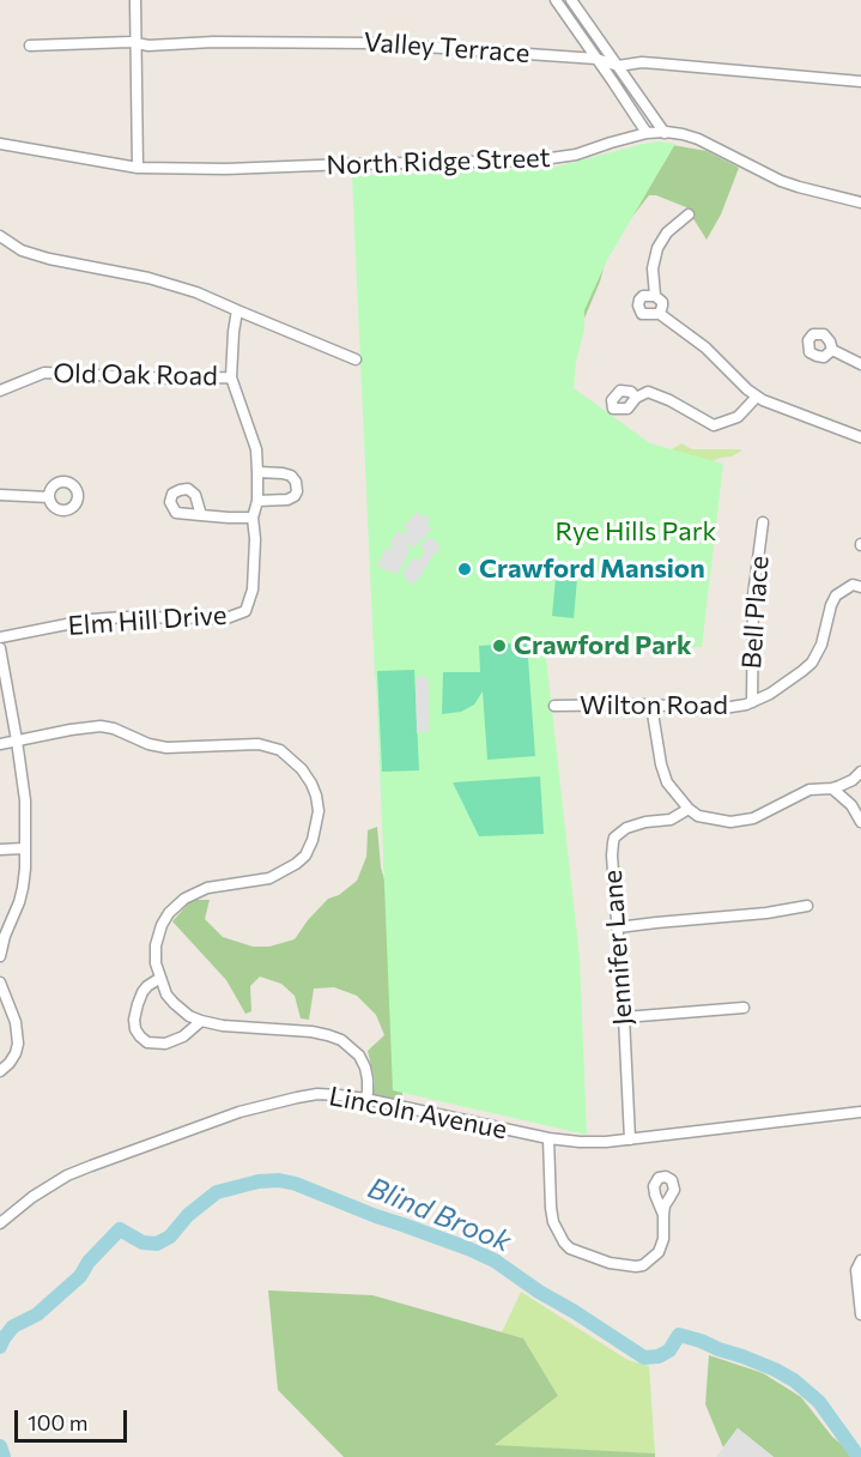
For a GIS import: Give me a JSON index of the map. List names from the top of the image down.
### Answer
{
  "streets": {
    "street": [
      "Valley Terrace",
      "North Ridge Street",
      "Old Oak Road",
      "Bell Place",
      "Elm Hill Drive",
      "Wilton Road",
      "Jennifer Lane",
      "Lincoln Avenue"
    ]
  },
  "crossings": [
    ["Old Oak Road", "Elm Hill Drive"],
    ["Bell Place", "Wilton Road"],
    ["Jennifer Lane", "Lincoln Avenue"]
  ],
  "water": ["Blind Brook"],
  "parks": ["Rye Hills Park"],
  "places": ["Crawford Mansion", "Crawford Park"],
  "scale_bar": "100 m"
}
